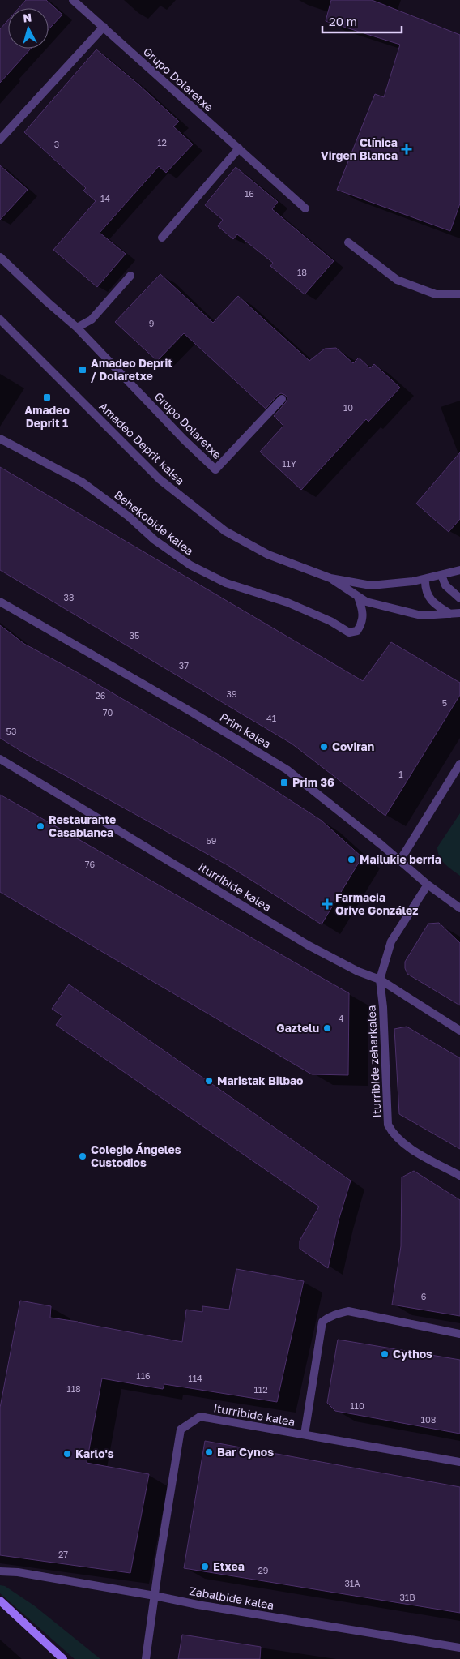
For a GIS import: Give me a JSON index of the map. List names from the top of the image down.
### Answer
{
  "streets": {
    "street": [
      "Grupo Dolaretxe",
      "Amadeo Deprit kalea",
      "Behekobide kalea",
      "Prim kalea",
      "Iturribide kalea",
      "Iturribide zeharkalea",
      "Zabalbide kalea"
    ]
  },
  "crossings": [
    ["Iturribide kalea", "Iturribide zeharkalea"],
    ["Iturribide kalea", "Zabalbide kalea"]
  ],
  "places": {
    "health": ["Clínica Virgen Blanca", "Farmacia Orive González"],
    "transit": ["Amadeo Deprit / Dolaretxe", "Amadeo Deprit 1", "Prim 36"],
    "other": [
      "Coviran",
      "Restaurante Casablanca",
      "Mailukie berria",
      "Gaztelu",
      "Maristak Bilbao",
      "Colegio Ángeles Custodios",
      "Cythos",
      "Bar Cynos",
      "Karlo's",
      "Etxea"
    ]
  },
  "house_numbers": [
    "12",
    "3",
    "16",
    "14",
    "18",
    "9",
    "10",
    "11Y",
    "33",
    "35",
    "37",
    "39",
    "26",
    "5",
    "70",
    "41",
    "53",
    "1",
    "59",
    "76",
    "4",
    "6",
    "116",
    "114",
    "118",
    "112",
    "110",
    "108",
    "27",
    "29",
    "31A",
    "31B"
  ],
  "scale_bar": "20 m",
  "north": "top"
}
